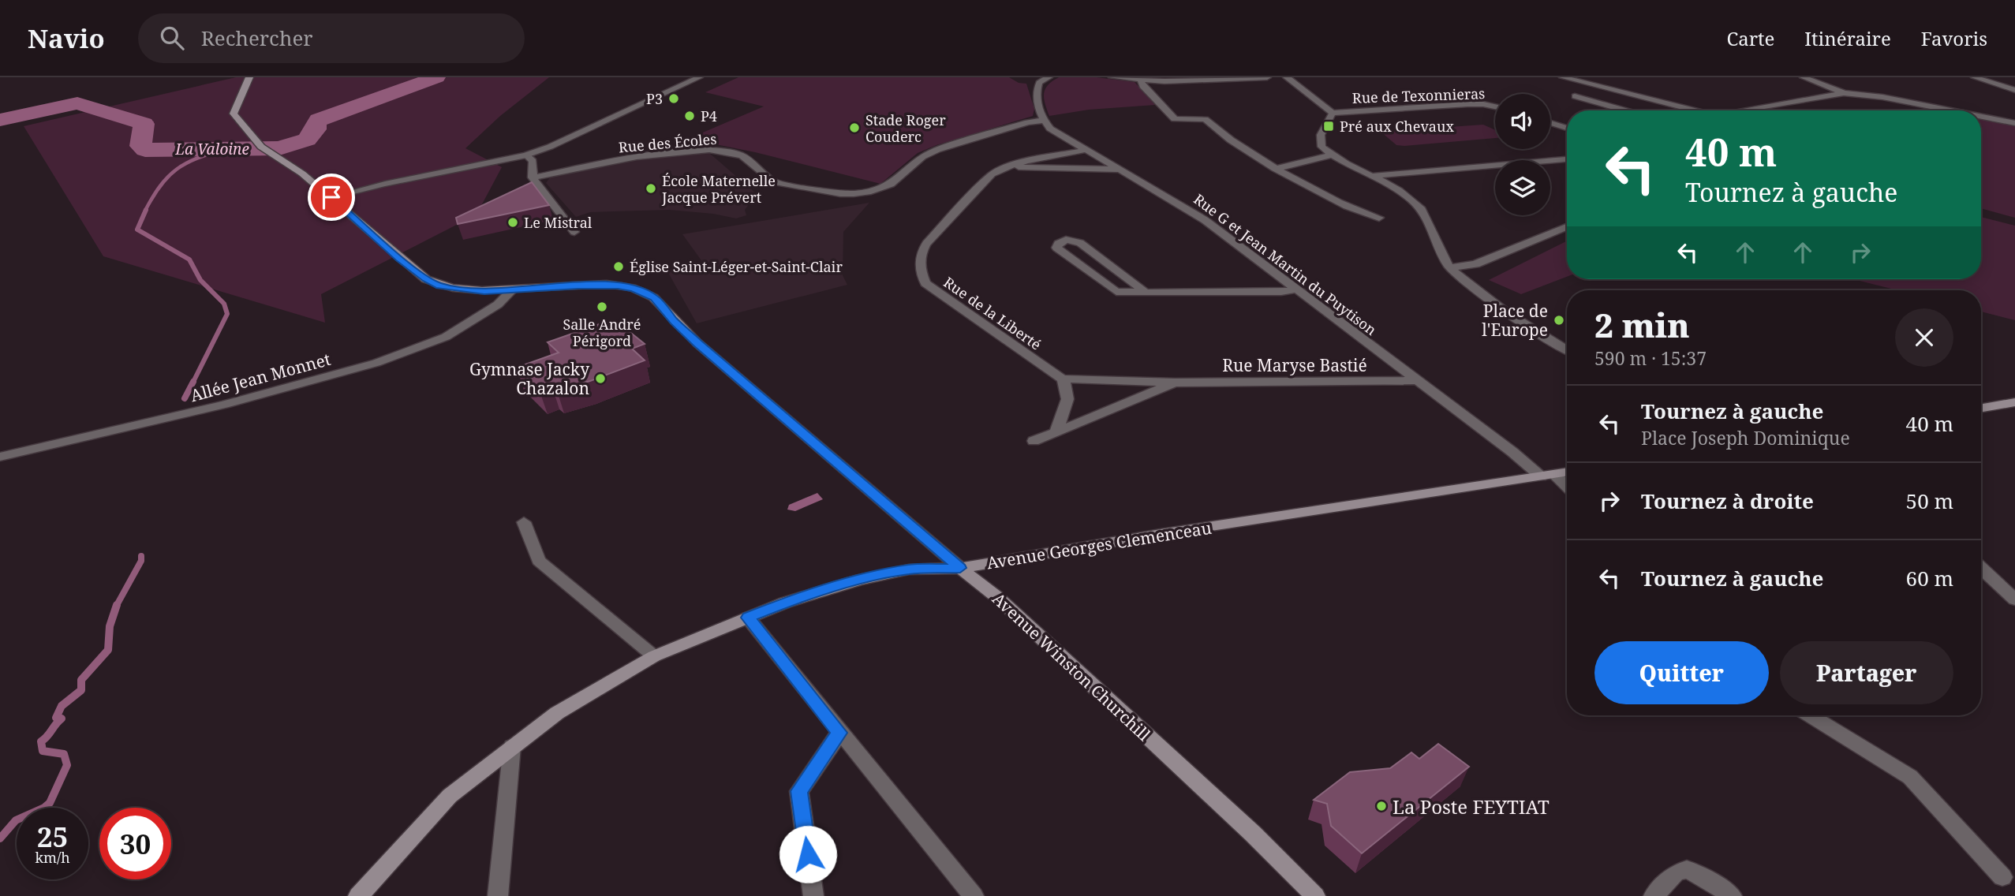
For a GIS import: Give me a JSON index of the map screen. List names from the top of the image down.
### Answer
{
  "streets": {
    "main road": ["Avenue Georges Clemenceau", "Avenue Winston Churchill"],
    "street": [
      "Rue de Texonnieras",
      "Rue des Écoles",
      "Rue G et Jean Martin du Puytison",
      "Rue de la Liberté",
      "Rue Maryse Bastié",
      "Allée Jean Monnet"
    ]
  },
  "crossings": [
    ["Rue des Écoles", "Rue G et Jean Martin du Puytison"],
    ["Rue G et Jean Martin du Puytison", "Rue Maryse Bastié"],
    ["Rue G et Jean Martin du Puytison", "Avenue Georges Clemenceau"],
    ["Rue de la Liberté", "Rue Maryse Bastié"],
    ["Allée Jean Monnet", "Avenue Winston Churchill"],
    ["Avenue Georges Clemenceau", "Avenue Winston Churchill"]
  ],
  "water": ["La Valoine"],
  "places": {
    "other": [
      "P3",
      "P4",
      "Stade Roger Couderc",
      "École Maternelle Jacque Prévert",
      "Le Mistral",
      "Église Saint-Léger-et-Saint-Clair",
      "Salle André Périgord",
      "Place de l'Europe",
      "Gymnase Jacky Chazalon",
      "La Poste FEYTIAT"
    ],
    "transit": ["Pré aux Chevaux"]
  },
  "page": {
    "header": "Navio",
    "search": "Rechercher",
    "nav": ["Carte", "Itinéraire", "Favoris"],
    "turn": ["40 m", "Tournez à gauche"],
    "heading": ["2 min", "590 m · 15:37"],
    "list": [
      {
        "name": "Tournez à gauche",
        "note": "Place Joseph Dominique",
        "value": "40 m"
      },
      {
        "name": "Tournez à droite",
        "value": "50 m"
      },
      {
        "name": "Tournez à gauche",
        "value": "60 m"
      }
    ],
    "buttons": ["Quitter", "Partager"],
    "speed": "25 km/h",
    "limit": "30"
  }
}
